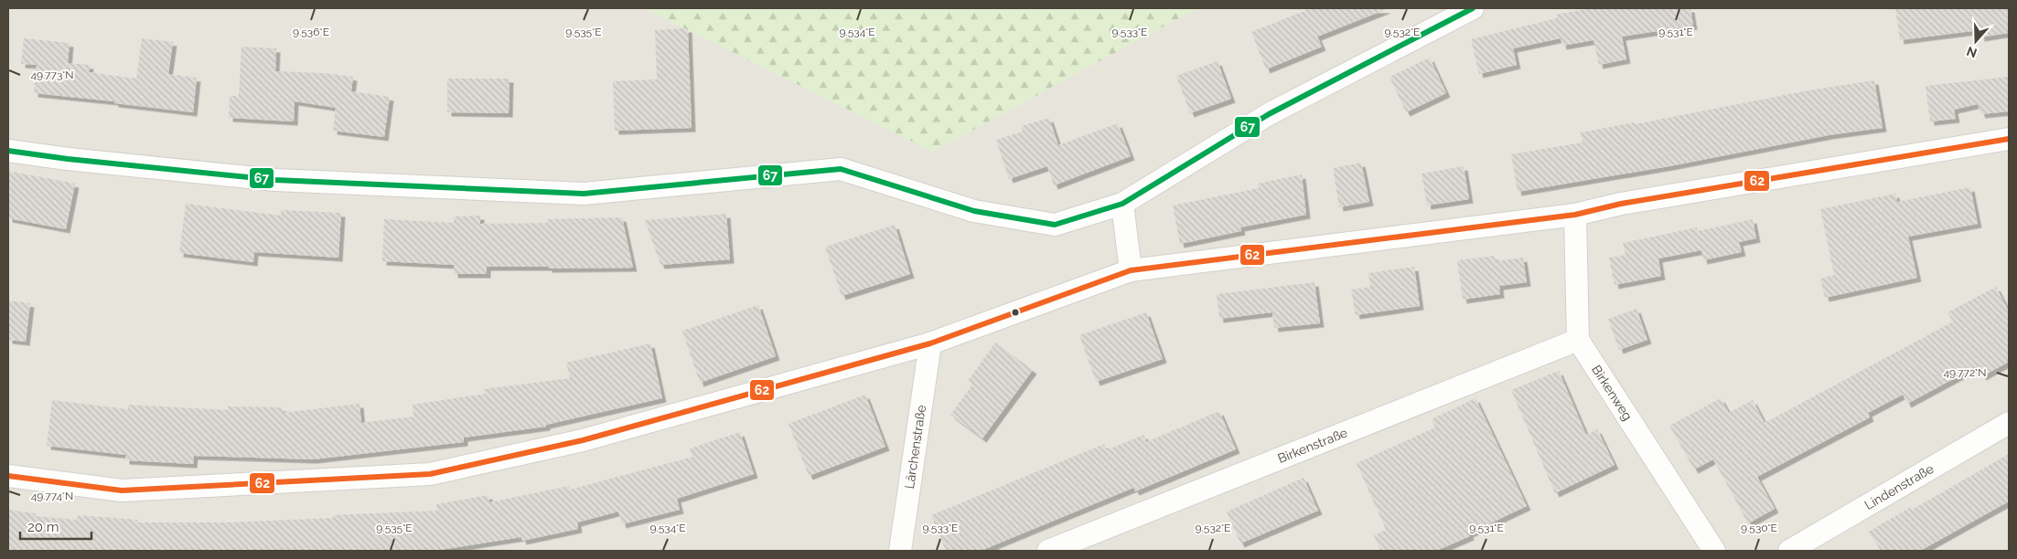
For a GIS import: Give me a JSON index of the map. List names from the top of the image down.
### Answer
{
  "streets": {
    "street": [
      "Birkenweg",
      "Birkenstraße",
      "Lärchenstraße",
      "Lindenstraße"
    ]
  },
  "crossings": [
    ["Birkenweg", "Birkenstraße"]
  ],
  "lines": ["transit line 67", "transit line 62"],
  "scale_bar": "20 m",
  "north": "bottom",
  "coordinates": [
    "9.536°E",
    "9.535°E",
    "9.532°E",
    "9.531°E",
    "9.534°E",
    "9.533°E",
    "49.773°N",
    "49.772°N",
    "49.774°N",
    "9.530°E"
  ]
}
